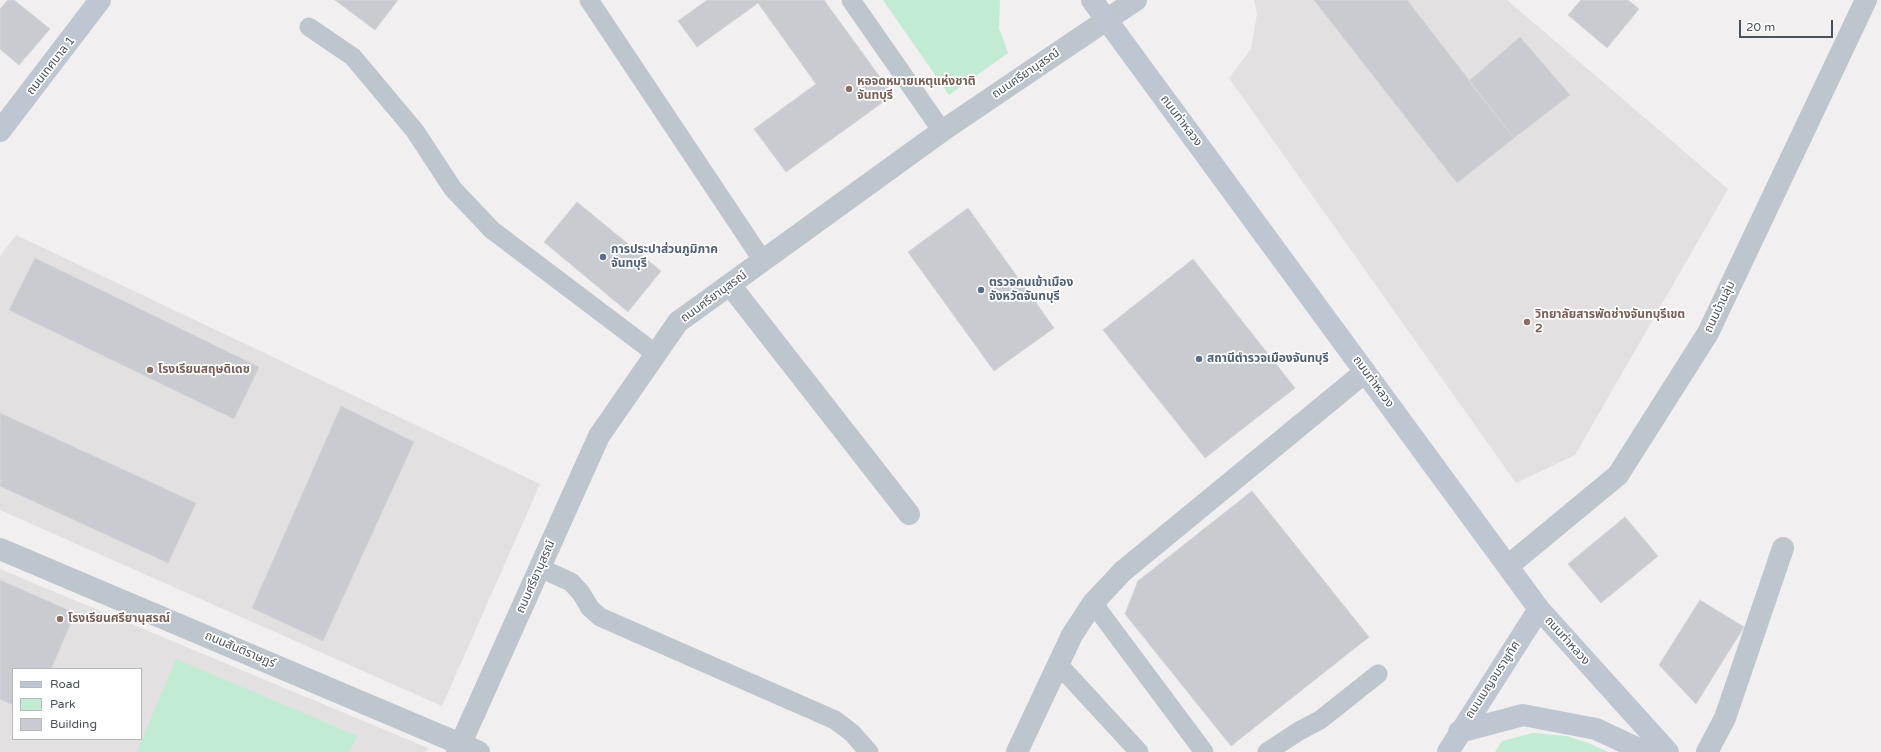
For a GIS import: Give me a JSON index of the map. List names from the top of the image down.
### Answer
{
  "streets": {
    "main road": ["ถนนเทศบาล 1", "ถนนท่าหลวง", "ถนนเบญจมราชูทิศ"],
    "street": ["ถนนศรียานุสรณ์", "ถนนบ้านลุ่ม", "ถนนสันติราษฎร์"]
  },
  "crossings": [
    ["ถนนศรียานุสรณ์", "ถนนท่าหลวง"],
    ["ถนนศรียานุสรณ์", "ถนนสันติราษฎร์"],
    ["ถนนท่าหลวง", "ถนนบ้านลุ่ม"],
    ["ถนนท่าหลวง", "ถนนเบญจมราชูทิศ"]
  ],
  "places": [
    "หอจดหมายเหตุแห่งชาติ จันทบุรี",
    "การประปาส่วนภูมิภาค จันทบุรี",
    "ตรวจคนเข้าเมือง จังหวัดจันทบุรี",
    "วิทยาลัยสารพัดช่างจันทบุรีเขต 2",
    "สถานีตำรวจเมืองจันทบุรี",
    "โรงเรียนสฤษดิเดช",
    "โรงเรียนศรียานุสรณ์"
  ],
  "legend": ["Road", "Park", "Building"],
  "scale_bar": "20 m"
}
